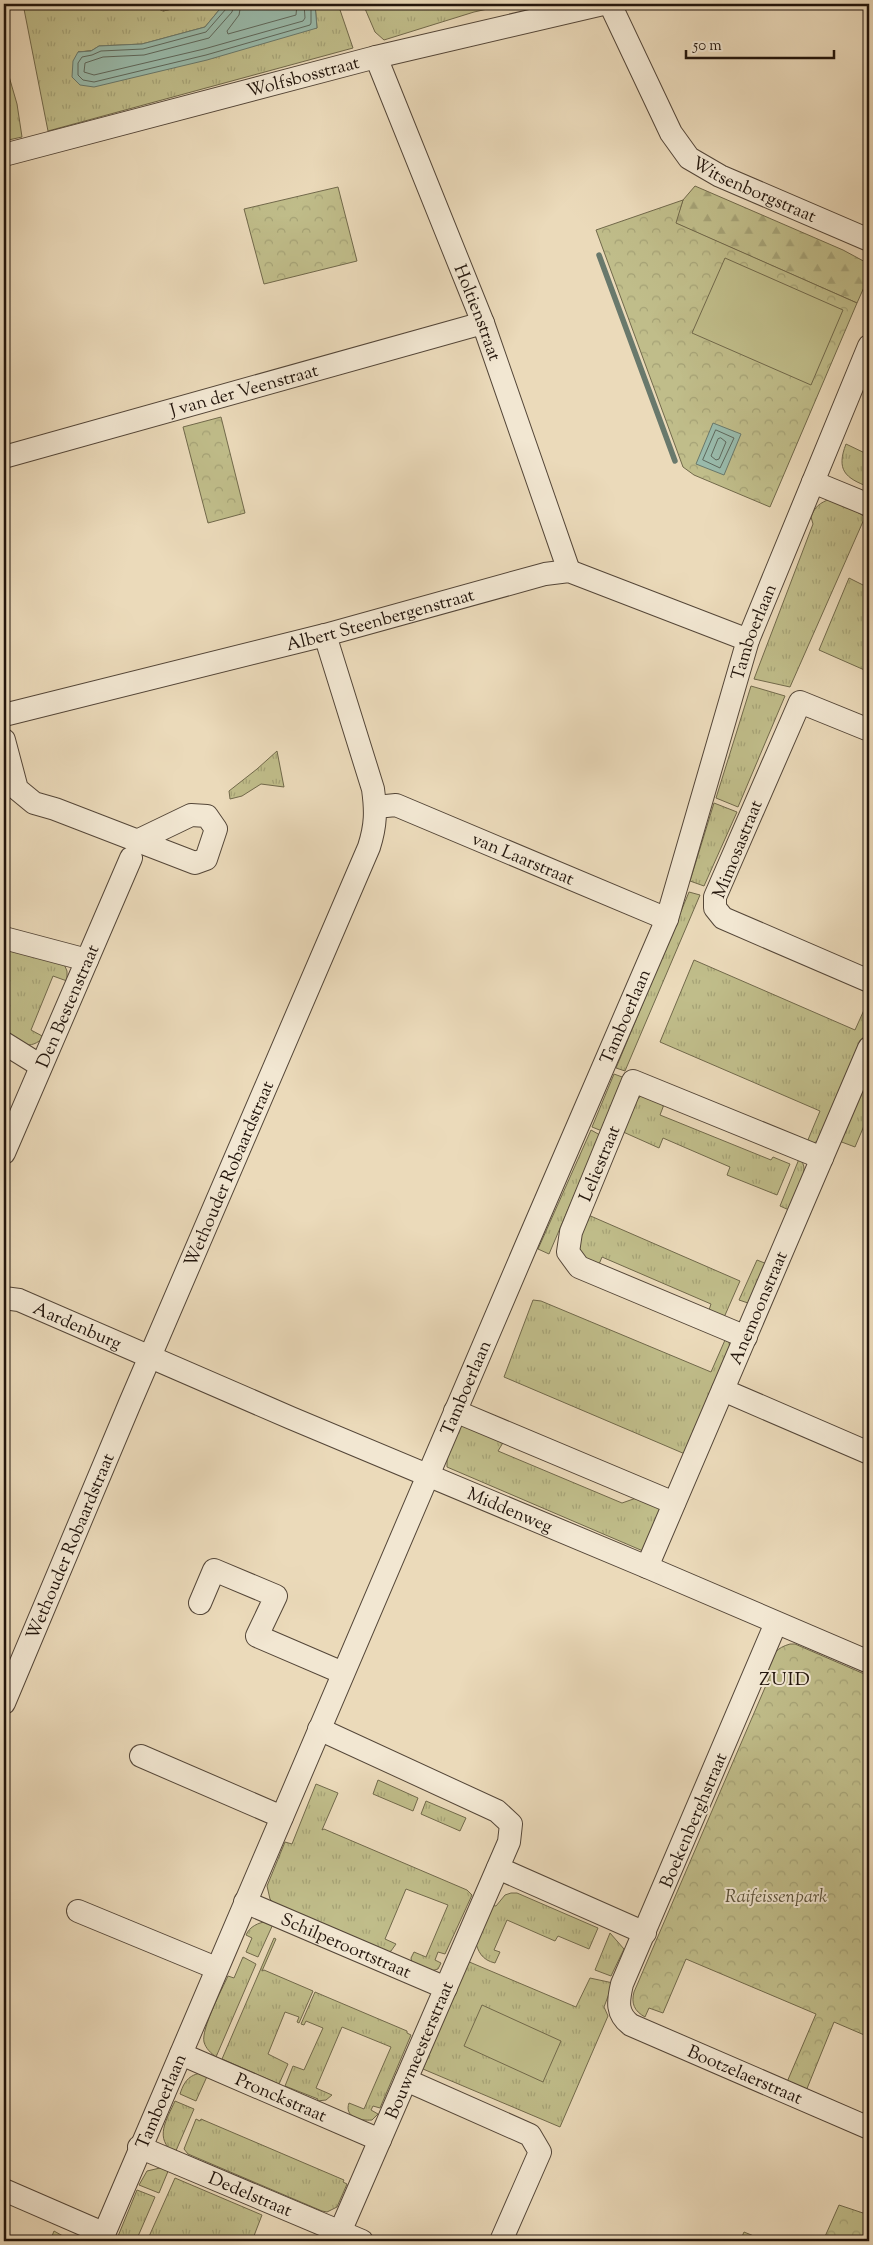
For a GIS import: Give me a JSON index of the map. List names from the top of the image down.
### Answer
{
  "streets": {
    "street": [
      "Wolfsbosstraat",
      "Witsenborgstraat",
      "Holtienstraat",
      "J van der Veenstraat",
      "Albert Steenbergenstraat",
      "Tamboerlaan",
      "Mimosastraat",
      "van Laarstraat",
      "Den Bestenstraat",
      "Leliestraat",
      "Wethouder Robaardstraat",
      "Anemoonstraat",
      "Aardenburg",
      "Middenweg",
      "Boekenberghstraat",
      "Schilperoortstraat",
      "Bouwmeesterstraat",
      "Bootzelaerstraat",
      "Pronckstraat",
      "Dedelstraat"
    ]
  },
  "crossings": [
    ["Wolfsbosstraat", "Holtienstraat"],
    ["Holtienstraat", "J van der Veenstraat"],
    ["Holtienstraat", "Albert Steenbergenstraat"],
    ["Albert Steenbergenstraat", "Wethouder Robaardstraat"],
    ["Tamboerlaan", "van Laarstraat"],
    ["Tamboerlaan", "Middenweg"],
    ["Tamboerlaan", "Schilperoortstraat"],
    ["Tamboerlaan", "Bouwmeesterstraat"],
    ["Tamboerlaan", "Pronckstraat"],
    ["Tamboerlaan", "Dedelstraat"],
    ["van Laarstraat", "Wethouder Robaardstraat"],
    ["Leliestraat", "Anemoonstraat"],
    ["Wethouder Robaardstraat", "Aardenburg"],
    ["Wethouder Robaardstraat", "Middenweg"],
    ["Anemoonstraat", "Middenweg"],
    ["Aardenburg", "Middenweg"],
    ["Middenweg", "Boekenberghstraat"],
    ["Boekenberghstraat", "Bootzelaerstraat"],
    ["Schilperoortstraat", "Bouwmeesterstraat"],
    ["Bouwmeesterstraat", "Pronckstraat"],
    ["Bouwmeesterstraat", "Dedelstraat"]
  ],
  "districts": ["ZUID"],
  "parks": ["Raifeissenpark"],
  "scale_bar": "50 m"
}
